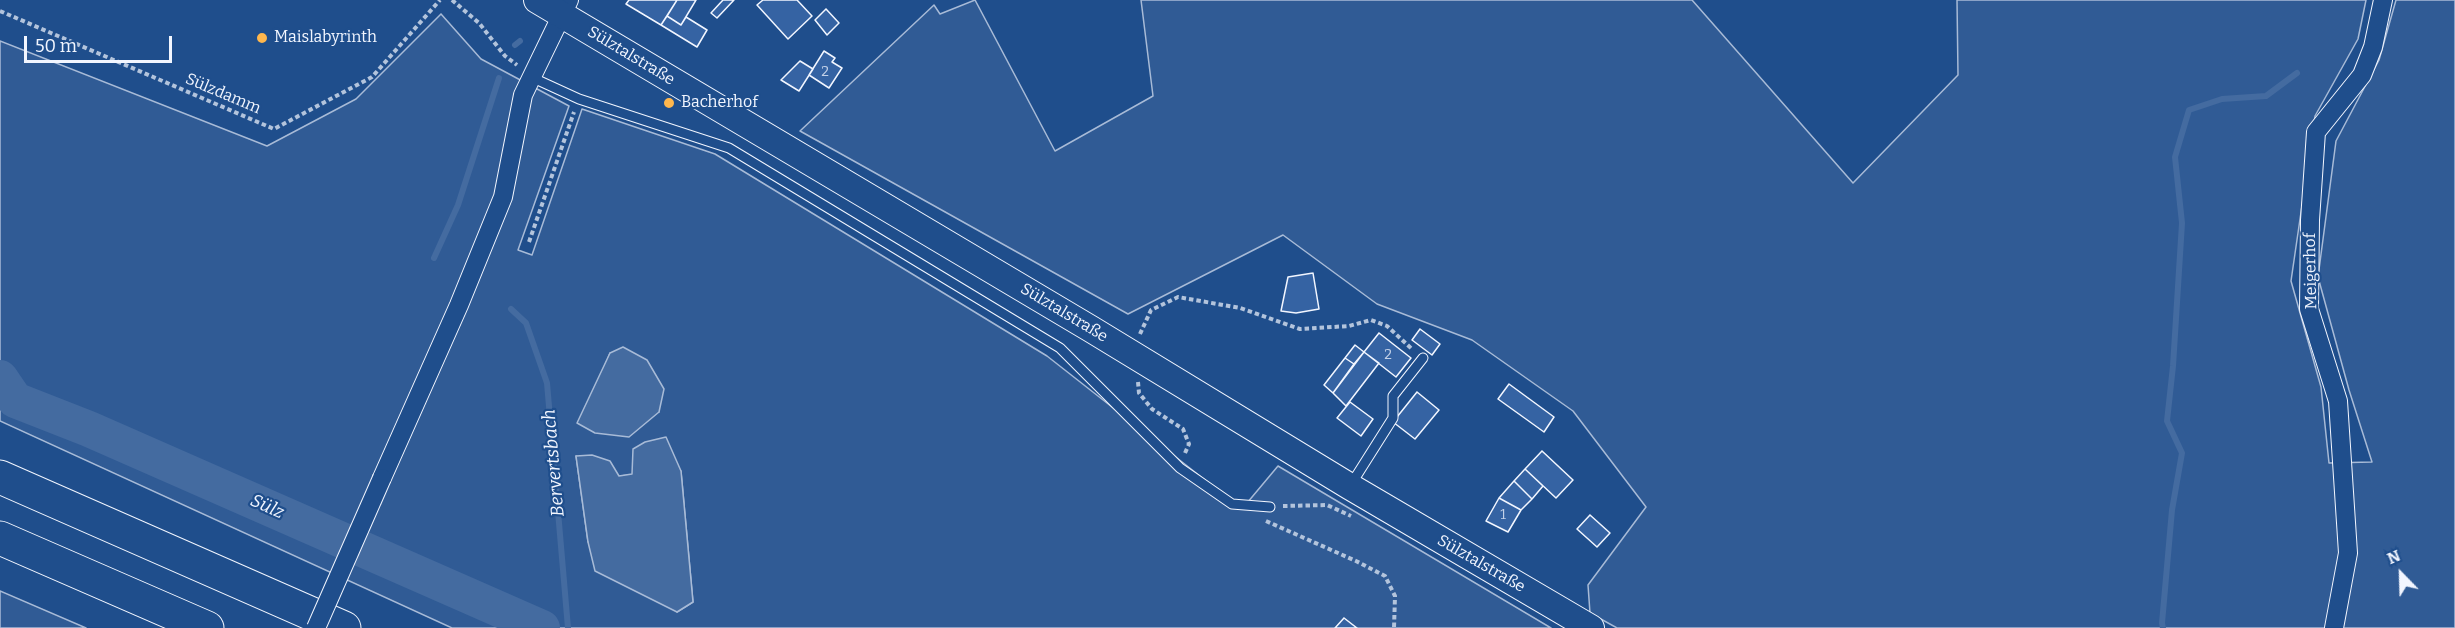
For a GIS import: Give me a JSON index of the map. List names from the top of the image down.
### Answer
{
  "streets": {
    "main road": ["Sülztalstraße"],
    "street": ["Meigerhof"],
    "path": ["Sülzdamm"]
  },
  "water": ["Bervertsbach", "Sülz"],
  "places": ["Maislabyrinth", "Bacherhof"],
  "house_numbers": ["2", "2", "1"],
  "scale_bar": "50 m",
  "north": "top left"
}
